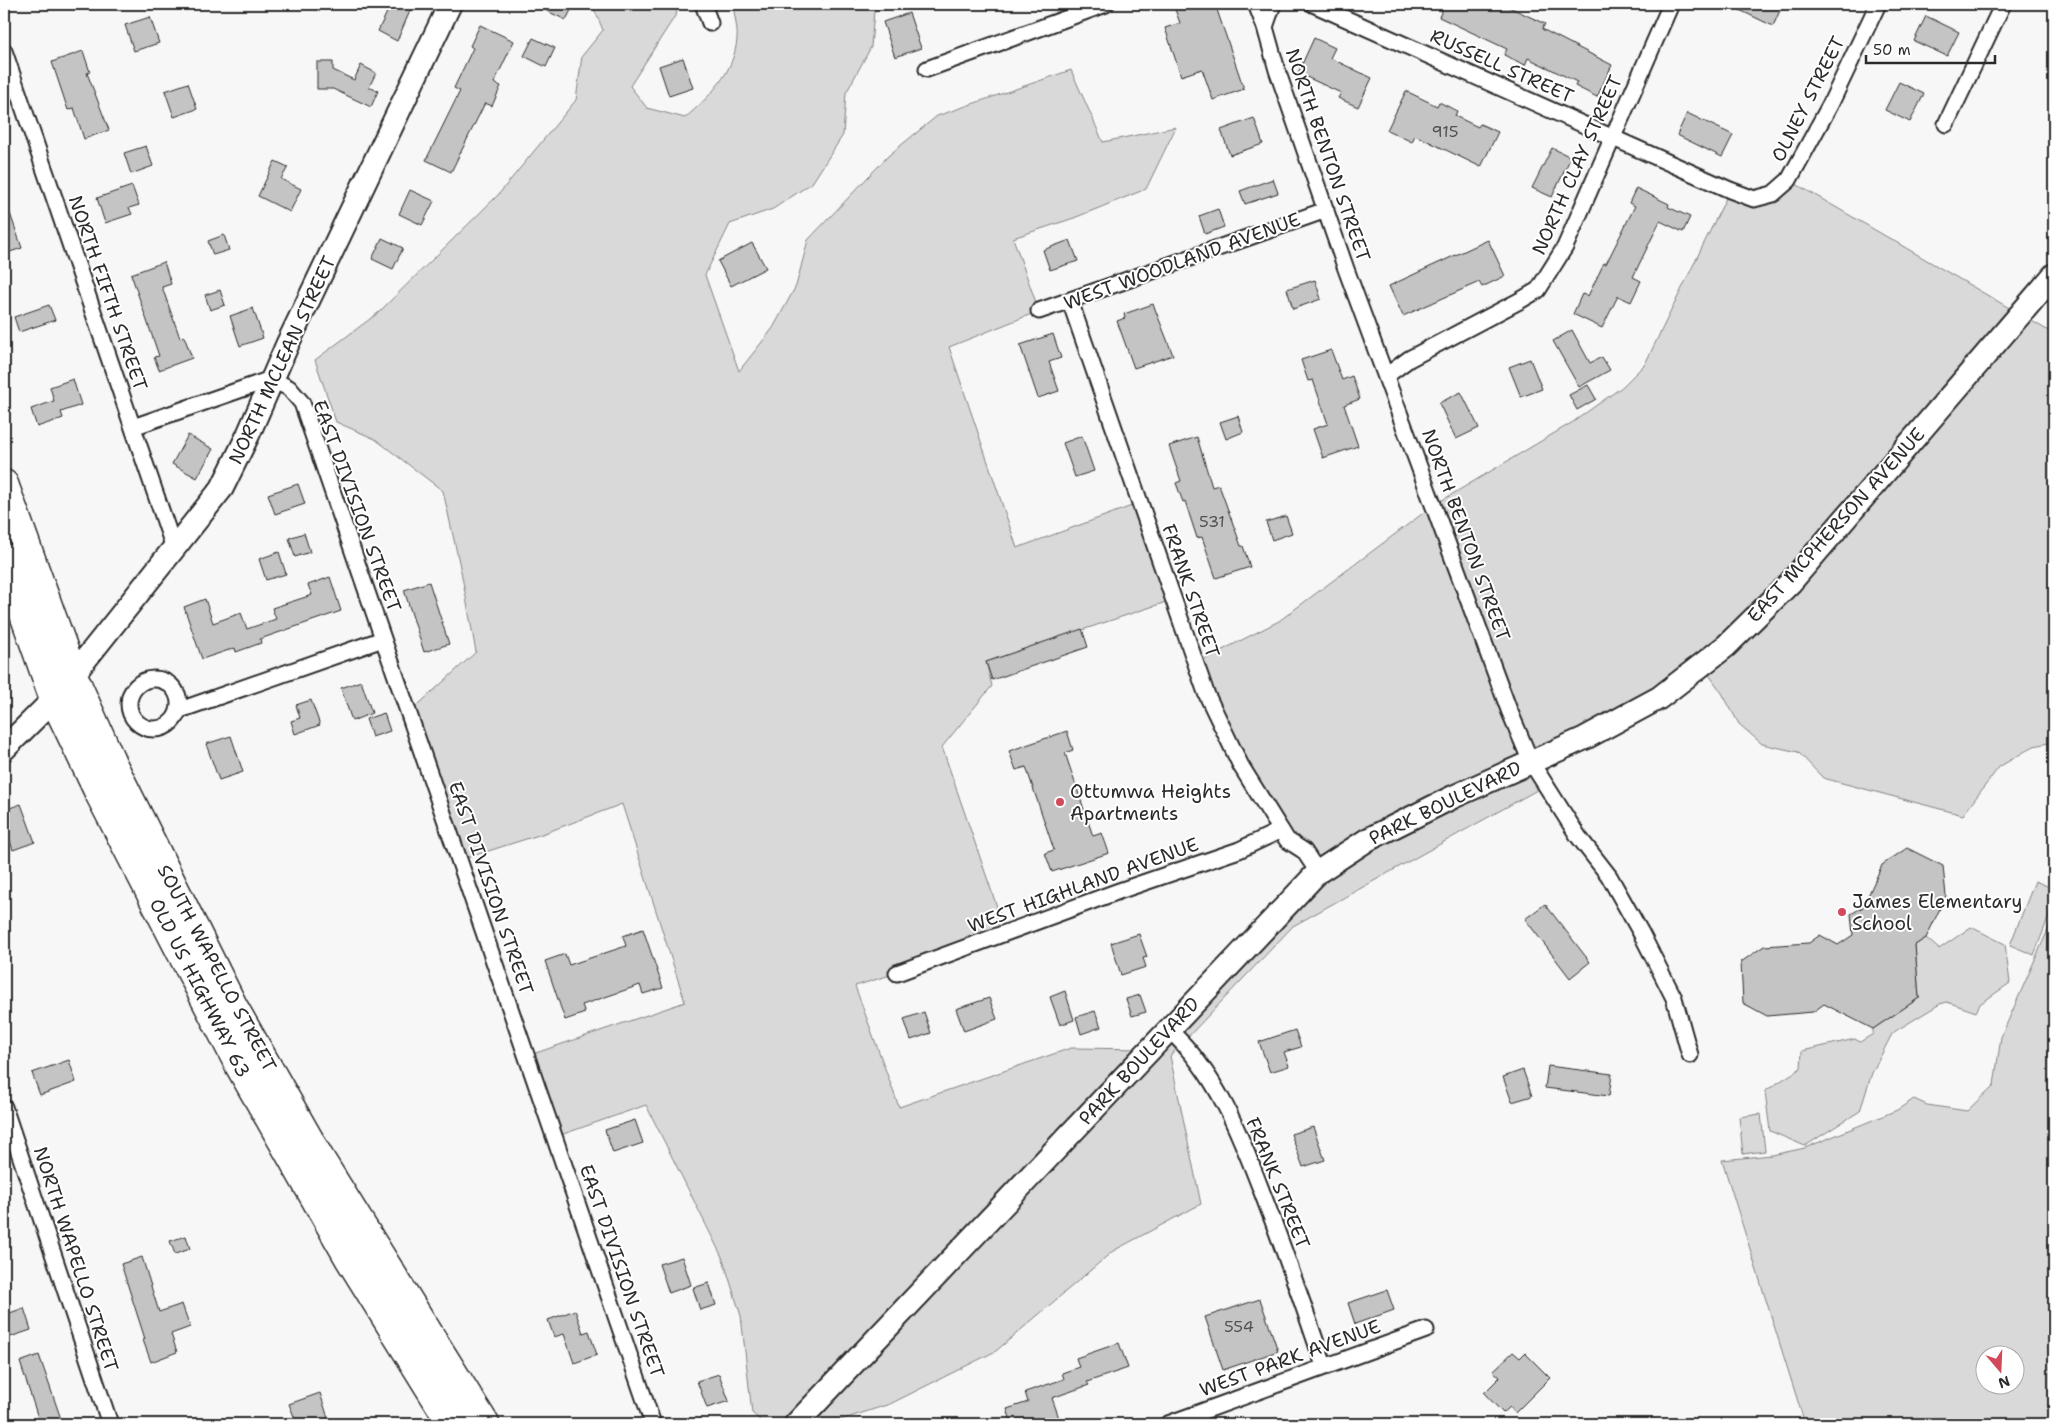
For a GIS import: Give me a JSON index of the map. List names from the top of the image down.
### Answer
{
  "streets": {
    "highway": ["SOUTH WAPELLO STREET", "OLD US HIGHWAY 63"],
    "main road": ["NORTH MCLEAN STREET", "EAST MCPHERSON AVENUE", "PARK BOULEVARD"],
    "street": [
      "RUSSELL STREET",
      "OLNEY STREET",
      "NORTH BENTON STREET",
      "NORTH CLAY STREET",
      "WEST WOODLAND AVENUE",
      "NORTH FIFTH STREET",
      "EAST DIVISION STREET",
      "FRANK STREET",
      "WEST HIGHLAND AVENUE",
      "NORTH WAPELLO STREET",
      "WEST PARK AVENUE"
    ]
  },
  "crossings": [
    ["RUSSELL STREET", "OLNEY STREET"],
    ["RUSSELL STREET", "NORTH CLAY STREET"],
    ["NORTH BENTON STREET", "NORTH CLAY STREET"],
    ["NORTH BENTON STREET", "WEST WOODLAND AVENUE"],
    ["NORTH BENTON STREET", "EAST MCPHERSON AVENUE"],
    ["NORTH BENTON STREET", "PARK BOULEVARD"],
    ["WEST WOODLAND AVENUE", "FRANK STREET"],
    ["NORTH FIFTH STREET", "NORTH MCLEAN STREET"],
    ["NORTH MCLEAN STREET", "EAST DIVISION STREET"],
    ["NORTH MCLEAN STREET", "SOUTH WAPELLO STREET"],
    ["NORTH MCLEAN STREET", "OLD US HIGHWAY 63"],
    ["EAST MCPHERSON AVENUE", "PARK BOULEVARD"],
    ["FRANK STREET", "PARK BOULEVARD"],
    ["FRANK STREET", "WEST HIGHLAND AVENUE"],
    ["FRANK STREET", "WEST PARK AVENUE"],
    ["SOUTH WAPELLO STREET", "OLD US HIGHWAY 63"]
  ],
  "places": ["Ottumwa Heights Apartments", "James Elementary School"],
  "house_numbers": ["915", "531", "554"],
  "scale_bar": "50 m",
  "north": "bottom"
}
